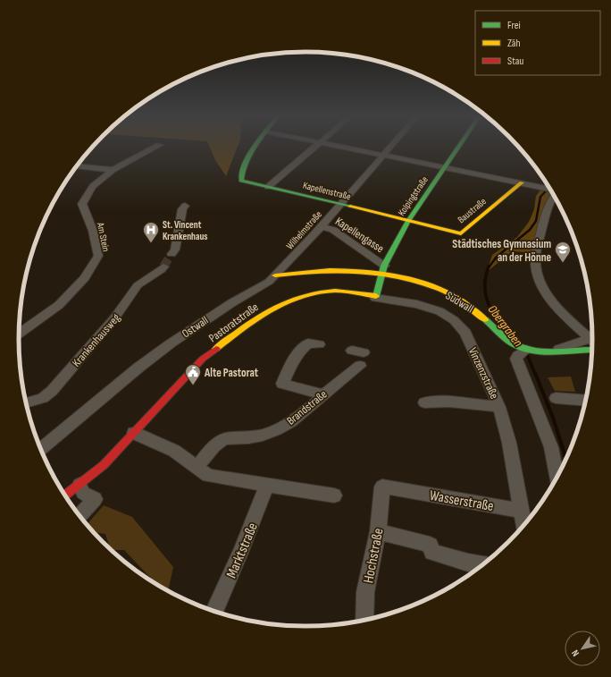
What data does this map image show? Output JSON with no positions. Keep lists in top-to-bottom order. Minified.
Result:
{"streets":{"street":["Kapellenstraße","Kolpingstraße","Baustraße","Wilhelmstraße","Kapellengasse","Am Stein","Südwall","Pastoratstraße","Ostwall","Krankenhausweg","Vinzenzstraße","Brandstraße","Wasserstraße","Marktstraße","Hochstraße"]},"crossings":[["Kapellenstraße","Kolpingstraße"],["Kapellenstraße","Baustraße"],["Kapellenstraße","Wilhelmstraße"],["Kolpingstraße","Baustraße"],["Kolpingstraße","Kapellengasse"],["Kolpingstraße","Südwall"],["Kolpingstraße","Pastoratstraße"],["Kolpingstraße","Vinzenzstraße"],["Wilhelmstraße","Kapellengasse"],["Wilhelmstraße","Ostwall"],["Kapellengasse","Südwall"],["Pastoratstraße","Vinzenzstraße"],["Vinzenzstraße","Wasserstraße"],["Wasserstraße","Hochstraße"]],"water":["Obergraben"],"places":{"hospital":["St. Vincent Krankenhaus"],"school or university":["Städtisches Gymnasium an der Hönne"],"public building":["Alte Pastorat"]},"legend":["Frei","Zäh","Stau"],"north":"bottom left"}
